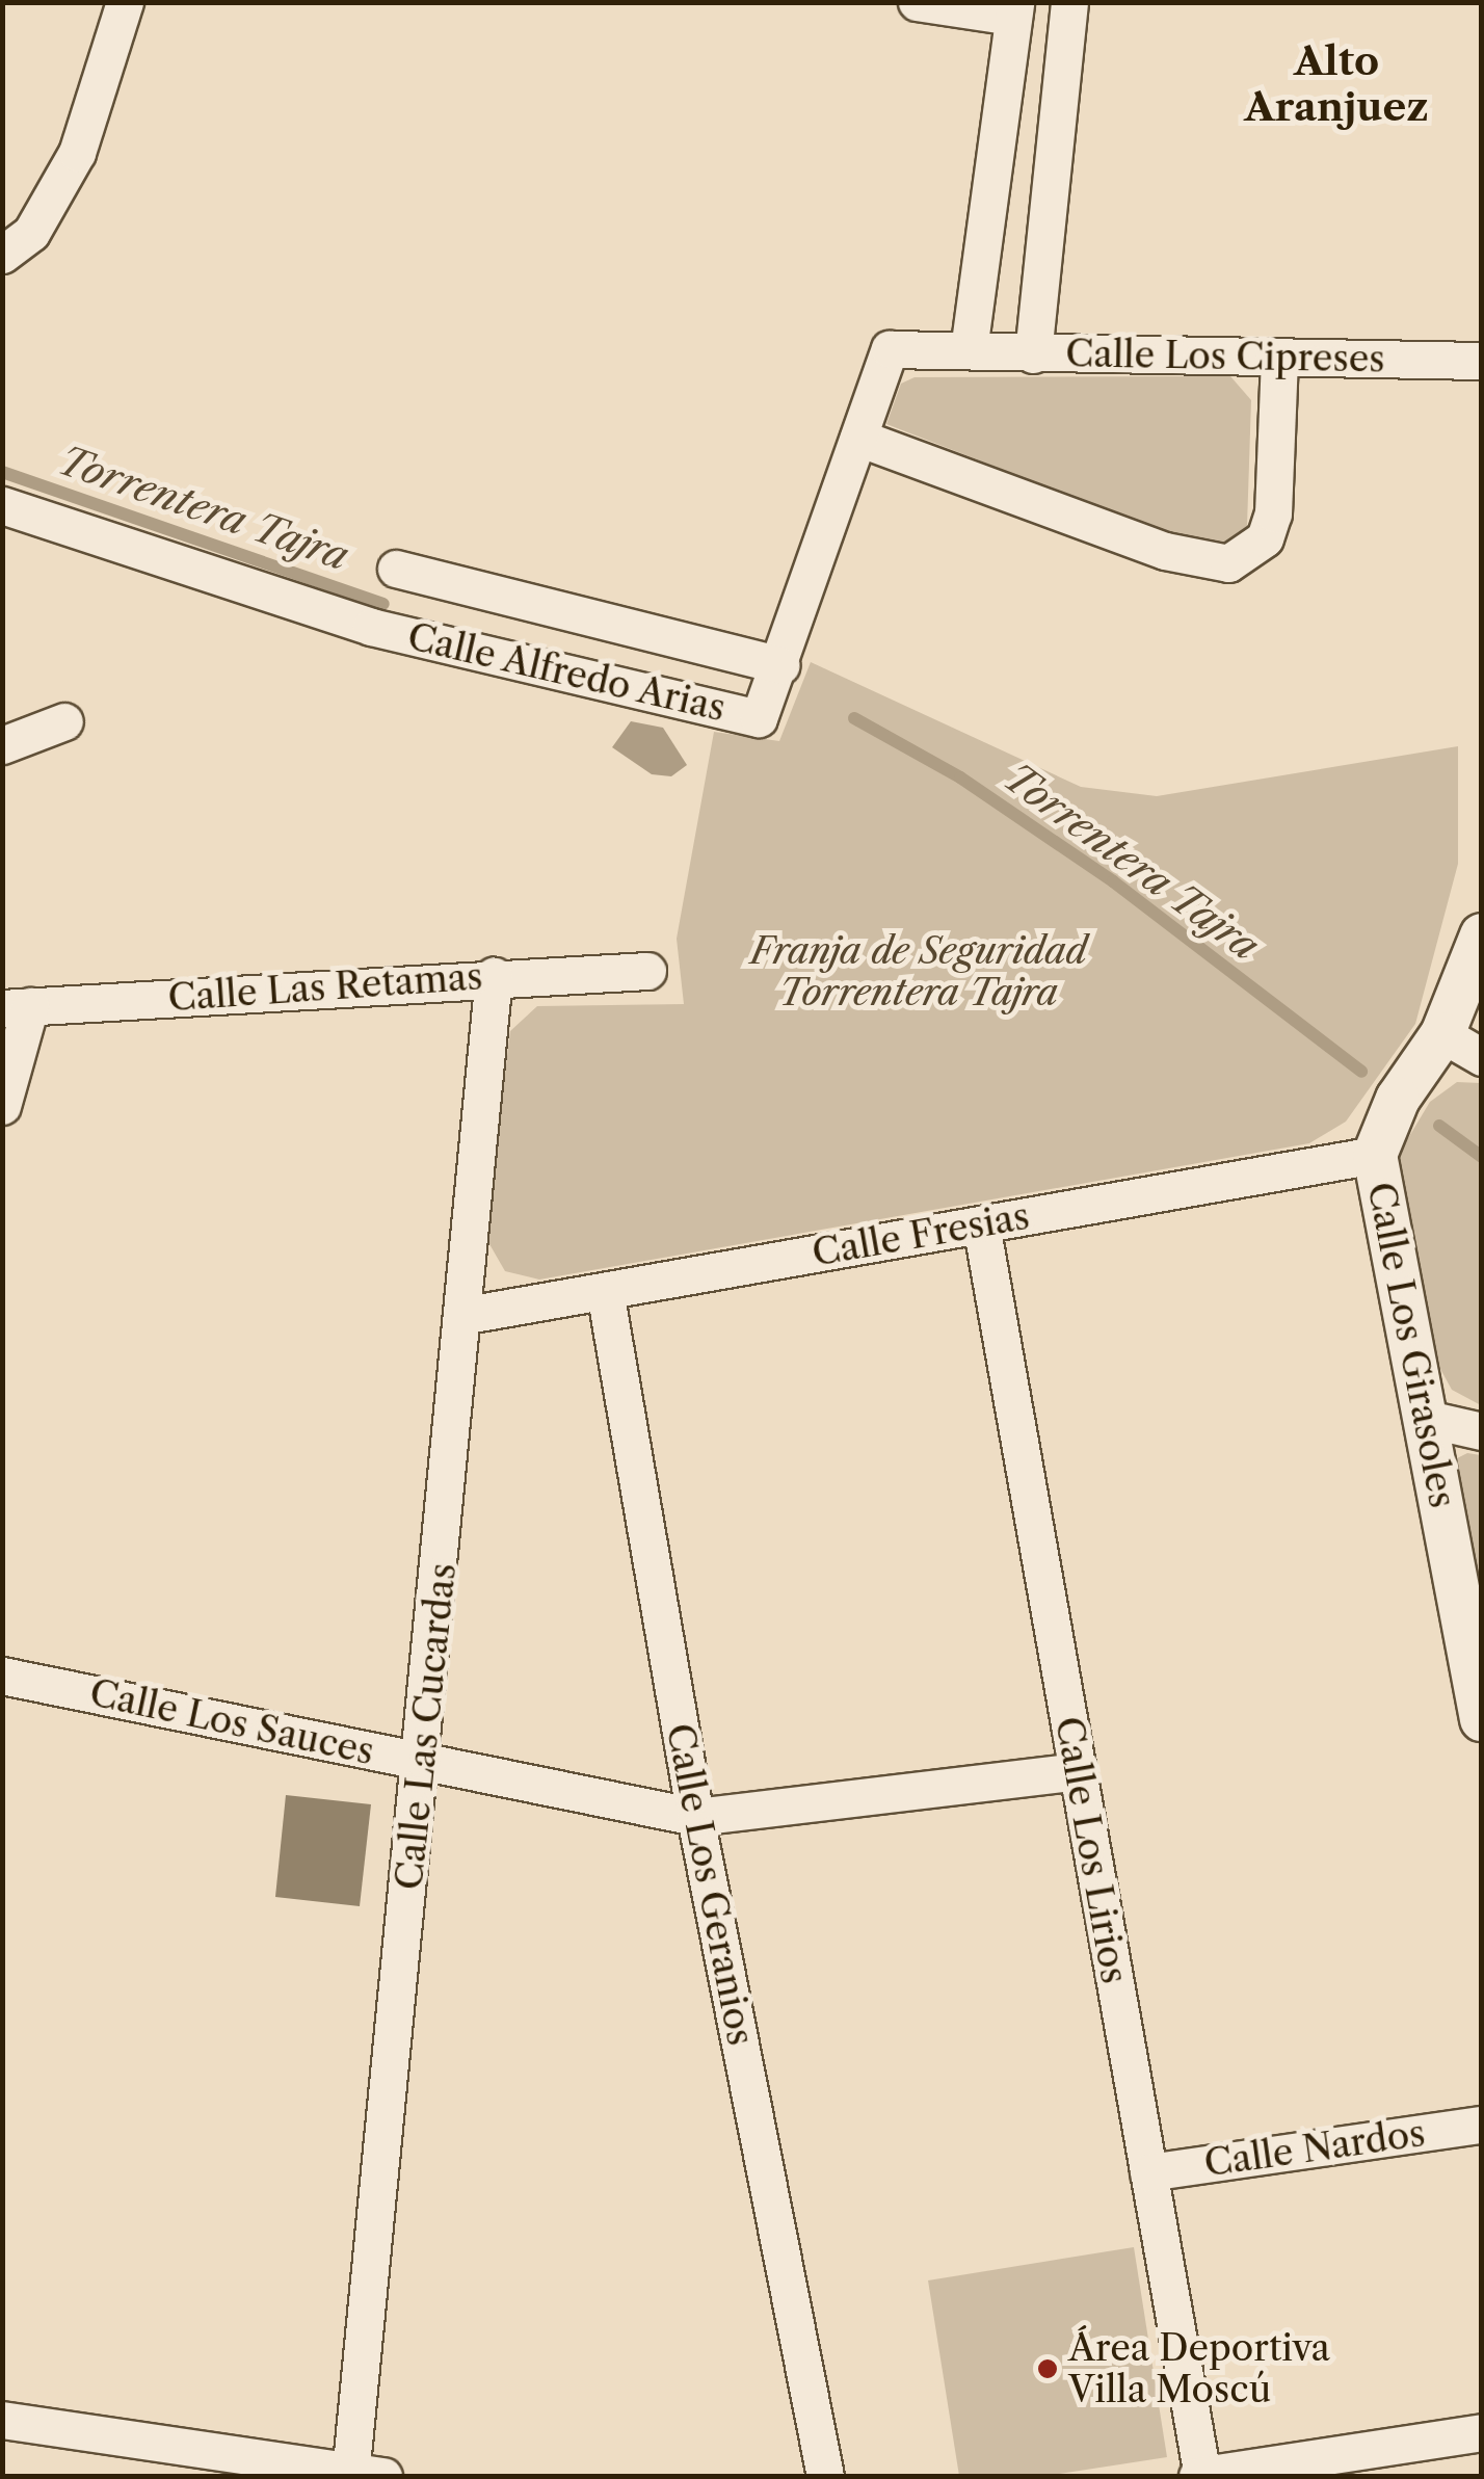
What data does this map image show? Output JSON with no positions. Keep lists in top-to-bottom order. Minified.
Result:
{"streets":{"street":["Calle Los Cipreses","Calle Alfredo Arias","Calle Las Retamas","Calle Fresias","Calle Los Girasoles","Calle Los Sauces","Calle Las Cucardas","Calle Los Lirios","Calle Los Geranios","Calle Nardos"]},"crossings":[["Calle Los Cipreses","Calle Alfredo Arias"],["Calle Las Retamas","Calle Las Cucardas"],["Calle Fresias","Calle Los Girasoles"],["Calle Fresias","Calle Las Cucardas"],["Calle Fresias","Calle Los Lirios"],["Calle Fresias","Calle Los Geranios"],["Calle Los Sauces","Calle Las Cucardas"],["Calle Los Sauces","Calle Los Lirios"],["Calle Los Sauces","Calle Los Geranios"],["Calle Los Lirios","Calle Nardos"]],"districts":["Alto Aranjuez"],"water":["Torrentera Tajra"],"parks":["Franja de Seguridad Torrentera Tajra"],"places":["Área Deportiva Villa Moscú"]}
